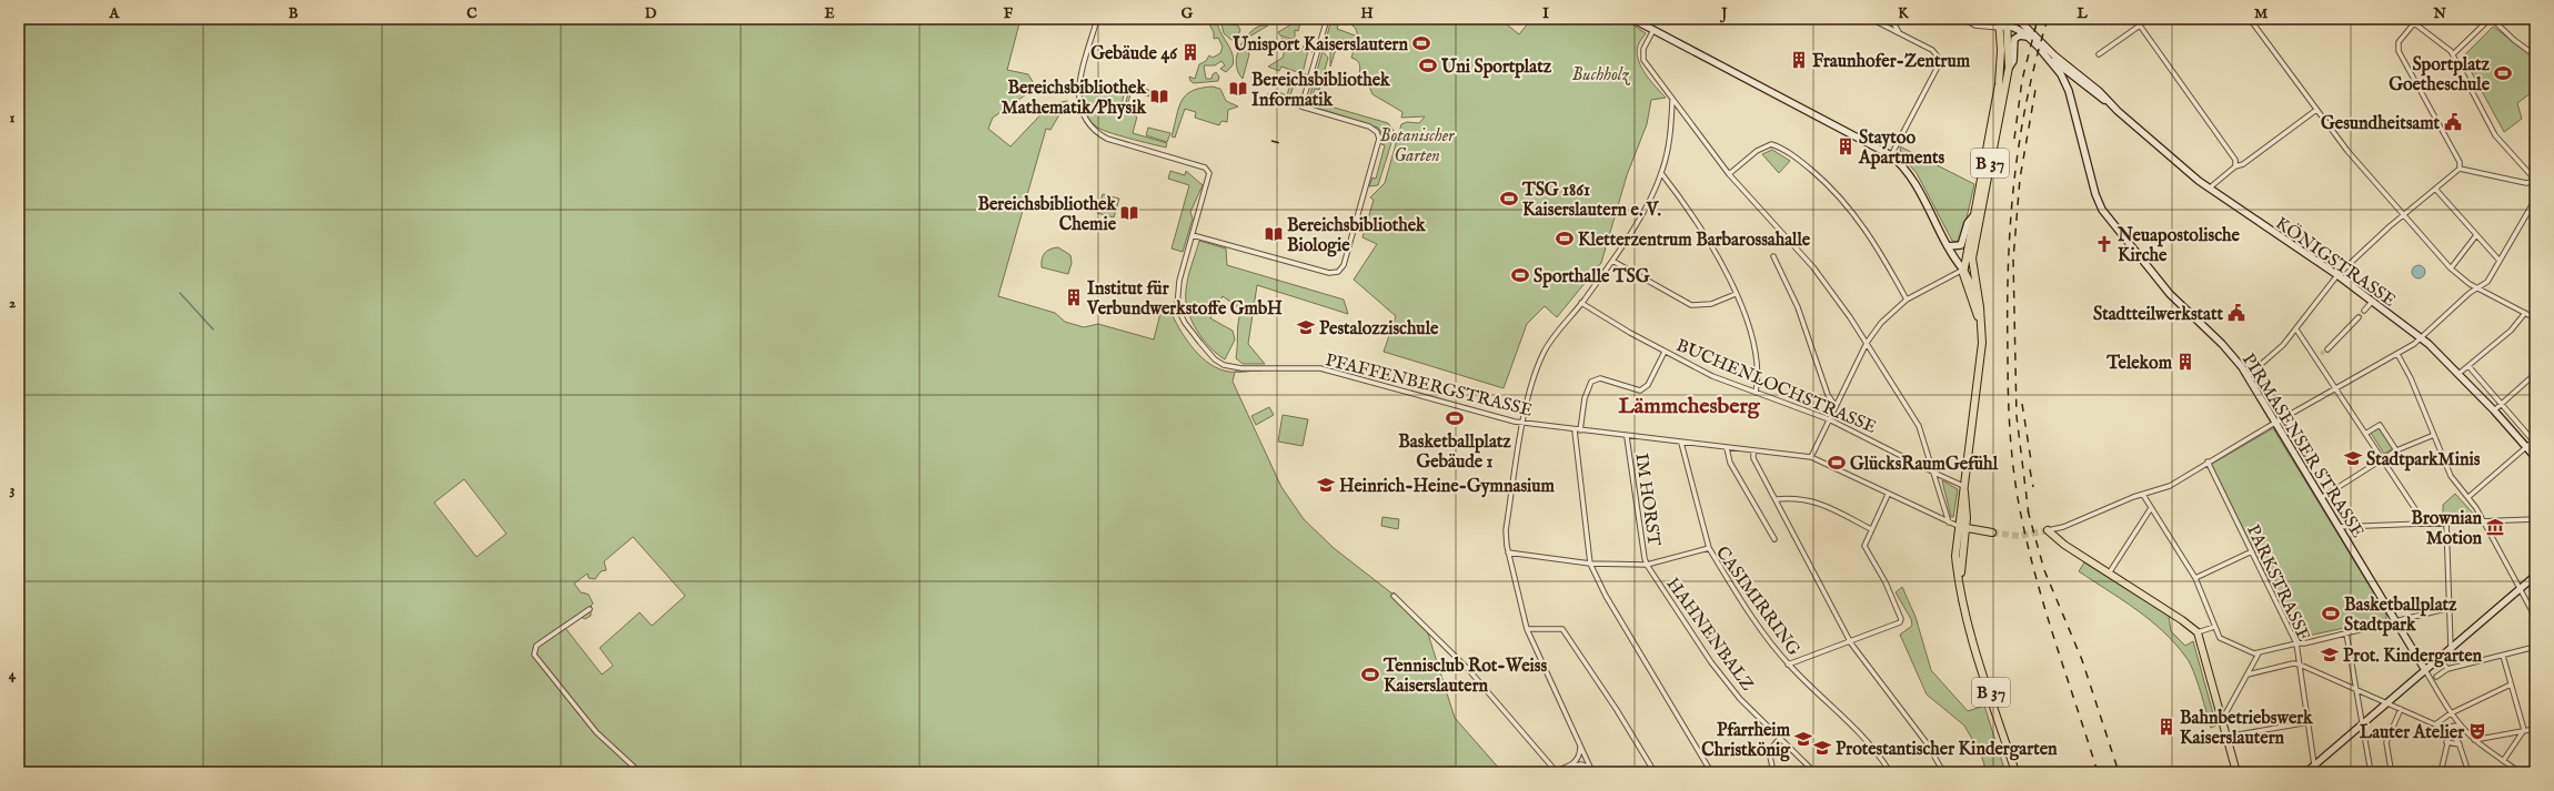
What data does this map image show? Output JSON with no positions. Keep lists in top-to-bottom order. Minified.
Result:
{"streets":{"main road":["B 37","KÖNIGSTRASSE","PIRMASENSER STRASSE"],"street":["PFAFFENBERGSTRASSE","BUCHENLOCHSTRASSE","IM HORST","PARKSTRASSE","CASIMIRRING","HAHNENBALZ"]},"crossings":[["B 37","KÖNIGSTRASSE"],["B 37","PFAFFENBERGSTRASSE"],["B 37","BUCHENLOCHSTRASSE"],["KÖNIGSTRASSE","PIRMASENSER STRASSE"],["PFAFFENBERGSTRASSE","IM HORST"],["IM HORST","CASIMIRRING"],["IM HORST","HAHNENBALZ"],["CASIMIRRING","HAHNENBALZ"]],"districts":["Lämmchesberg"],"parks":["Buchholz","Botanischer Garten"],"places":{"sports":["Unisport Kaiserslautern","Uni Sportplatz","Sportplatz Goetheschule","TSG 1861 Kaiserslautern e. V.","Kletterzentrum Barbarossahalle","Sporthalle TSG","Basketballplatz Gebäude 1","GlücksRaumGefühl","Basketballplatz Stadtpark","Tennisclub Rot-Weiss Kaiserslautern"],"building":["Gebäude 46","Fraunhofer-Zentrum","Staytoo Apartments","Institut für Verbundwerkstoffe GmbH","Telekom","Bahnbetriebswerk Kaiserslautern"],"library":["Bereichsbibliothek Informatik","Bereichsbibliothek Mathematik/Physik","Bereichsbibliothek Chemie","Bereichsbibliothek Biologie"],"public building":["Gesundheitsamt","Stadtteilwerkstatt"],"church":["Neuapostolische Kirche"],"school or university":["Pestalozzischule","StadtparkMinis","Heinrich-Heine-Gymnasium","Prot. Kindergarten","Pfarrheim Christkönig","Protestantischer Kindergarten"],"museum":["Brownian Motion"],"theatre":["Lauter Atelier"]},"grid":{"columns":["A","B","C","D","E","F","G","H","I","J","K","L","M","N"],"rows":["1","2","3","4"]}}
